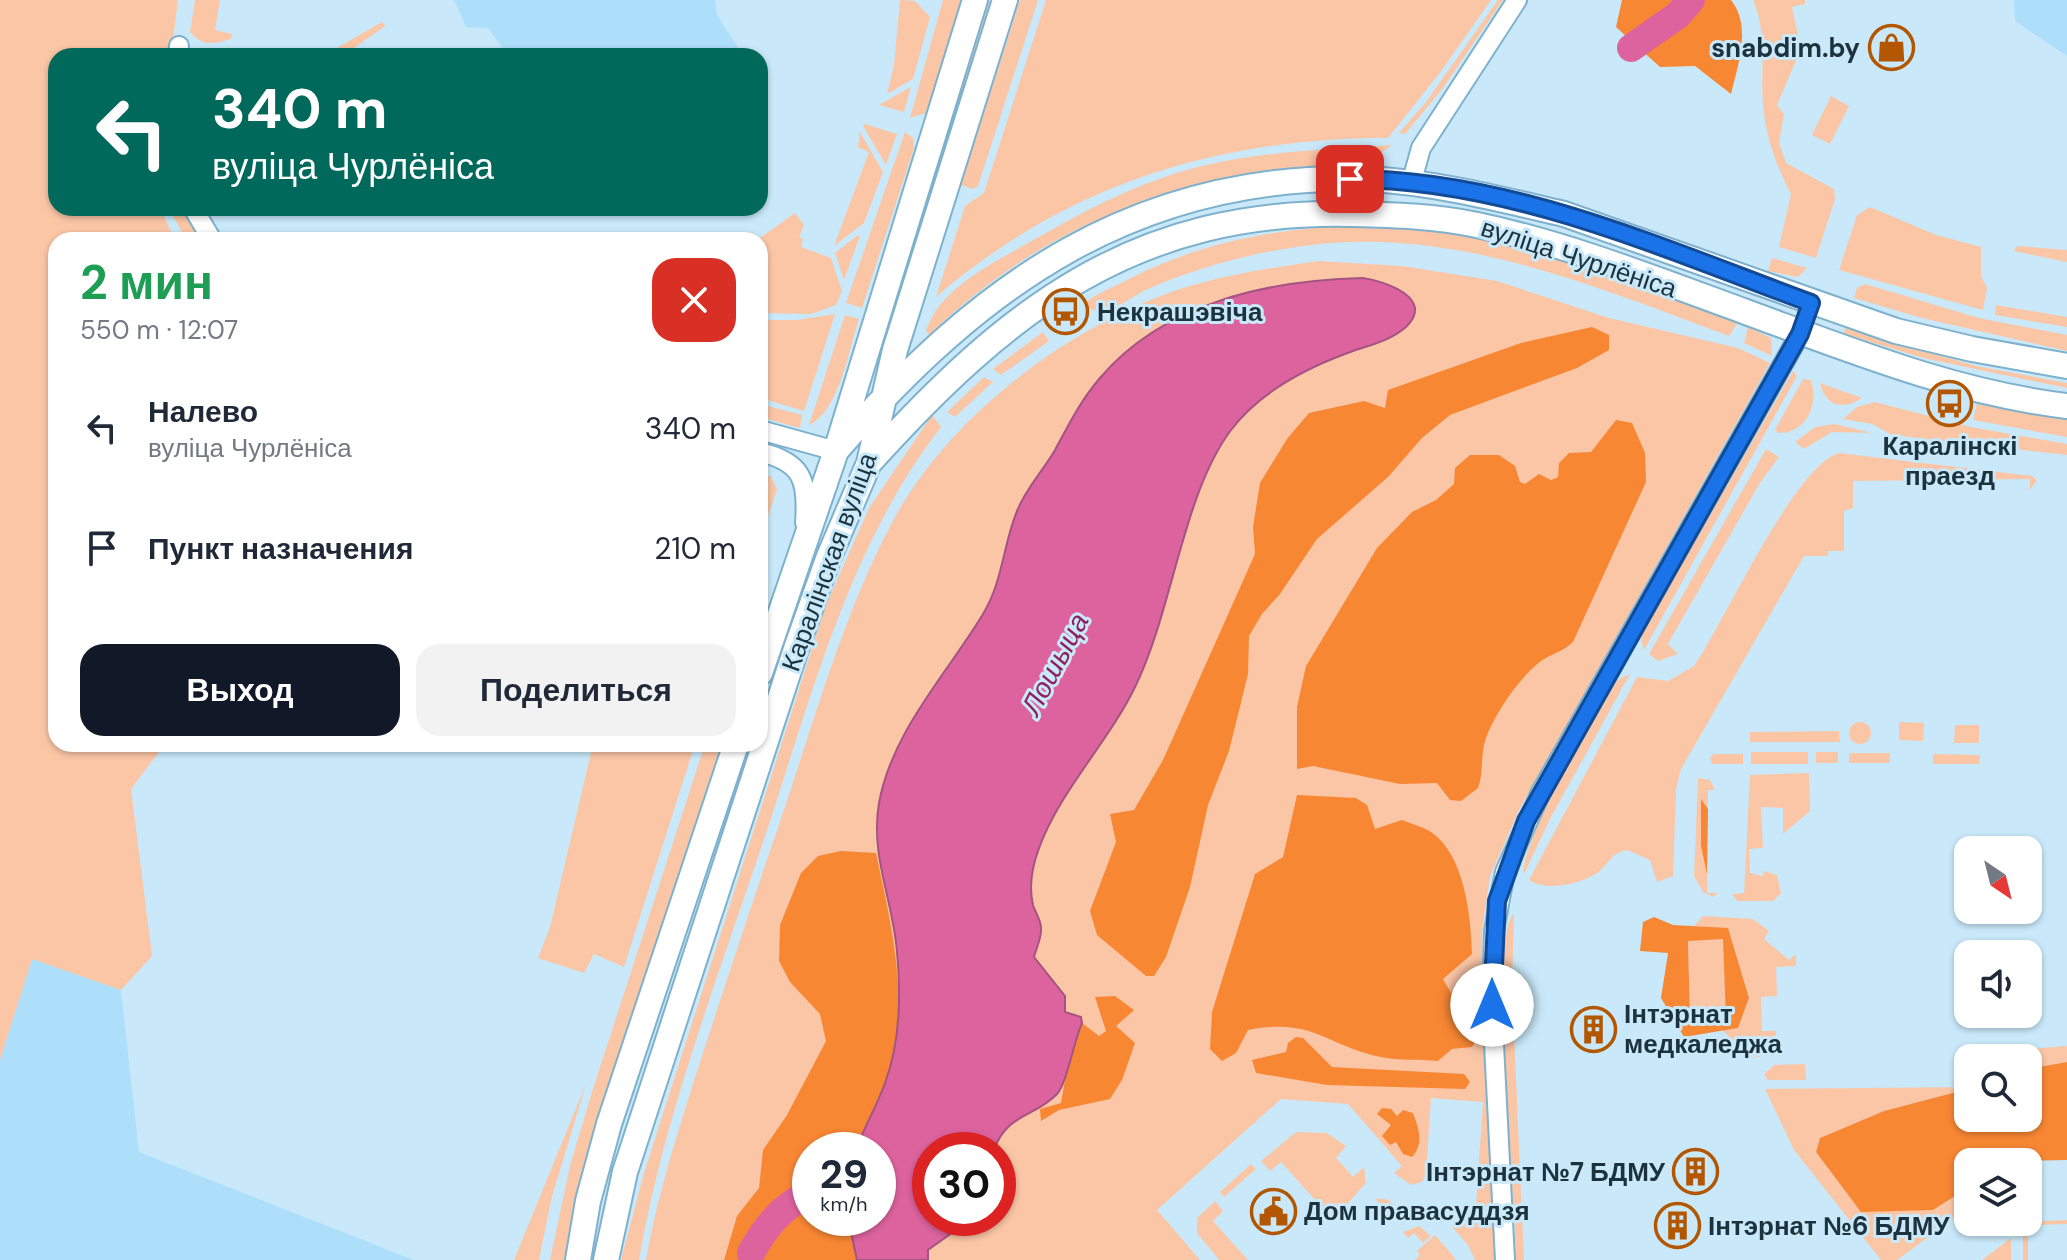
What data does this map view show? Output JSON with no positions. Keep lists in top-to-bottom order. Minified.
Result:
{"streets":{"main road":["вуліца Чурлёніса","Каралінская вуліца"]},"crossings":[["вуліца Чурлёніса","Каралінская вуліца"]],"water":["Лошыца"],"places":{"shop":["snabdim.by"],"bus stop":["Некрашэвіча","Каралінскі праезд"],"building":["Інтэрнат медкаледжа","Інтэрнат №7 БДМУ","Інтэрнат №6 БДМУ"],"public building":["Дом правасуддзя"]},"north":"bottom right","page":{"turn":["340 m","вуліца Чурлёніса"],"heading":["2 мин","550 m · 12:07"],"list":[{"name":"Налево","note":"вуліца Чурлёніса","value":"340 m"},{"name":"Пункт назначения","value":"210 m"}],"buttons":["Выход","Поделиться"],"speed":"29 km/h","limit":"30"}}
